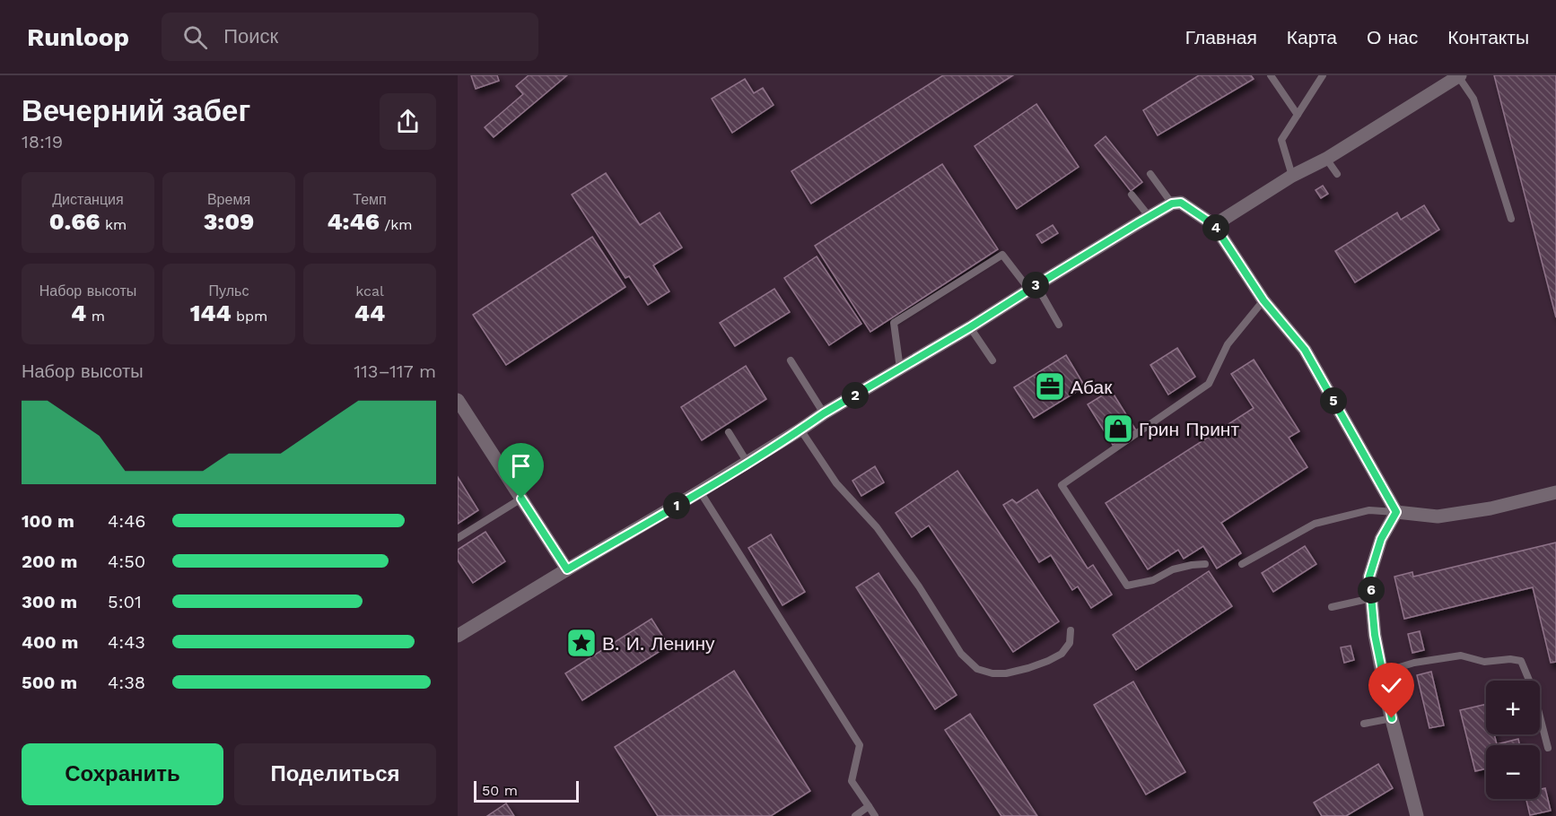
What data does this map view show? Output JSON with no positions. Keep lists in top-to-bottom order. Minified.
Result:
{"places":{"office":["Абак"],"shop":["Грин Принт"],"place":["В. И. Ленину"]},"scale_bar":"50 m","page":{"header":"Runloop","search":"Поиск","nav":["Главная","Карта","О нас","Контакты"],"heading":["Вечерний забег","18:19"],"stats":[["Дистанция","0.66 km"],["Время","3:09"],["Темп","4:46 /km"],["Набор высоты","4 m"],["Пульс","144 bpm"],["kcal","44"]],"pins":["4","3","2","5","1","6"],"chart":["Набор высоты","113–117 m"],"list":[{"name":"100 m","note":"4:46"},{"name":"200 m","note":"4:50"},{"name":"300 m","note":"5:01"},{"name":"400 m","note":"4:43"},{"name":"500 m","note":"4:38"}],"map_buttons":["+","−"],"buttons":["Сохранить","Поделиться"],"scale":"50 m"}}
